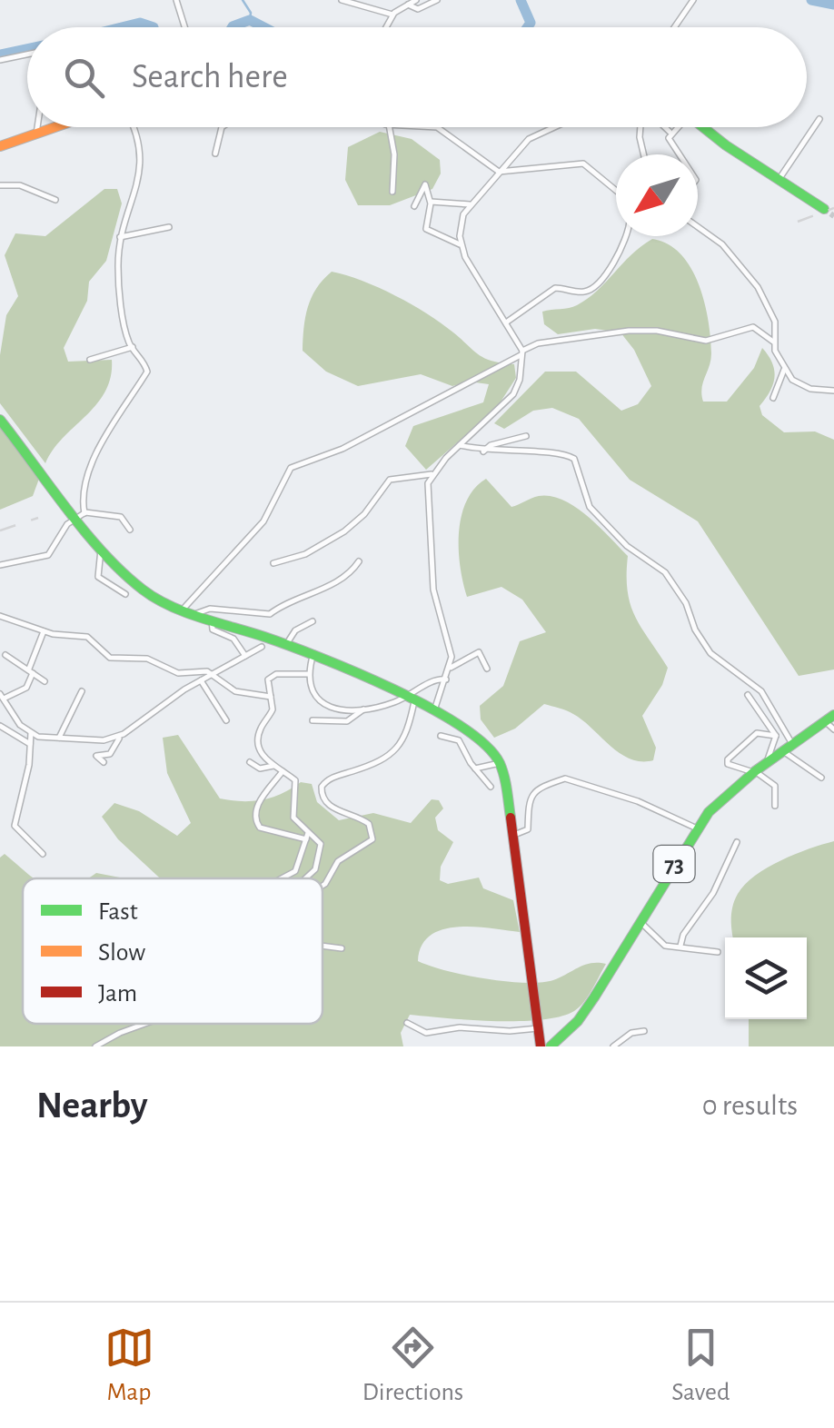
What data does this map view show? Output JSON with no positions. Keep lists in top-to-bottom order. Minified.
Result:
{"streets":{"street":["73"]},"legend":["Fast","Slow","Jam"],"north":"bottom left","page":{"search":"Search here","heading":["Nearby","0 results"],"nav":["Map","Directions","Saved"]}}
